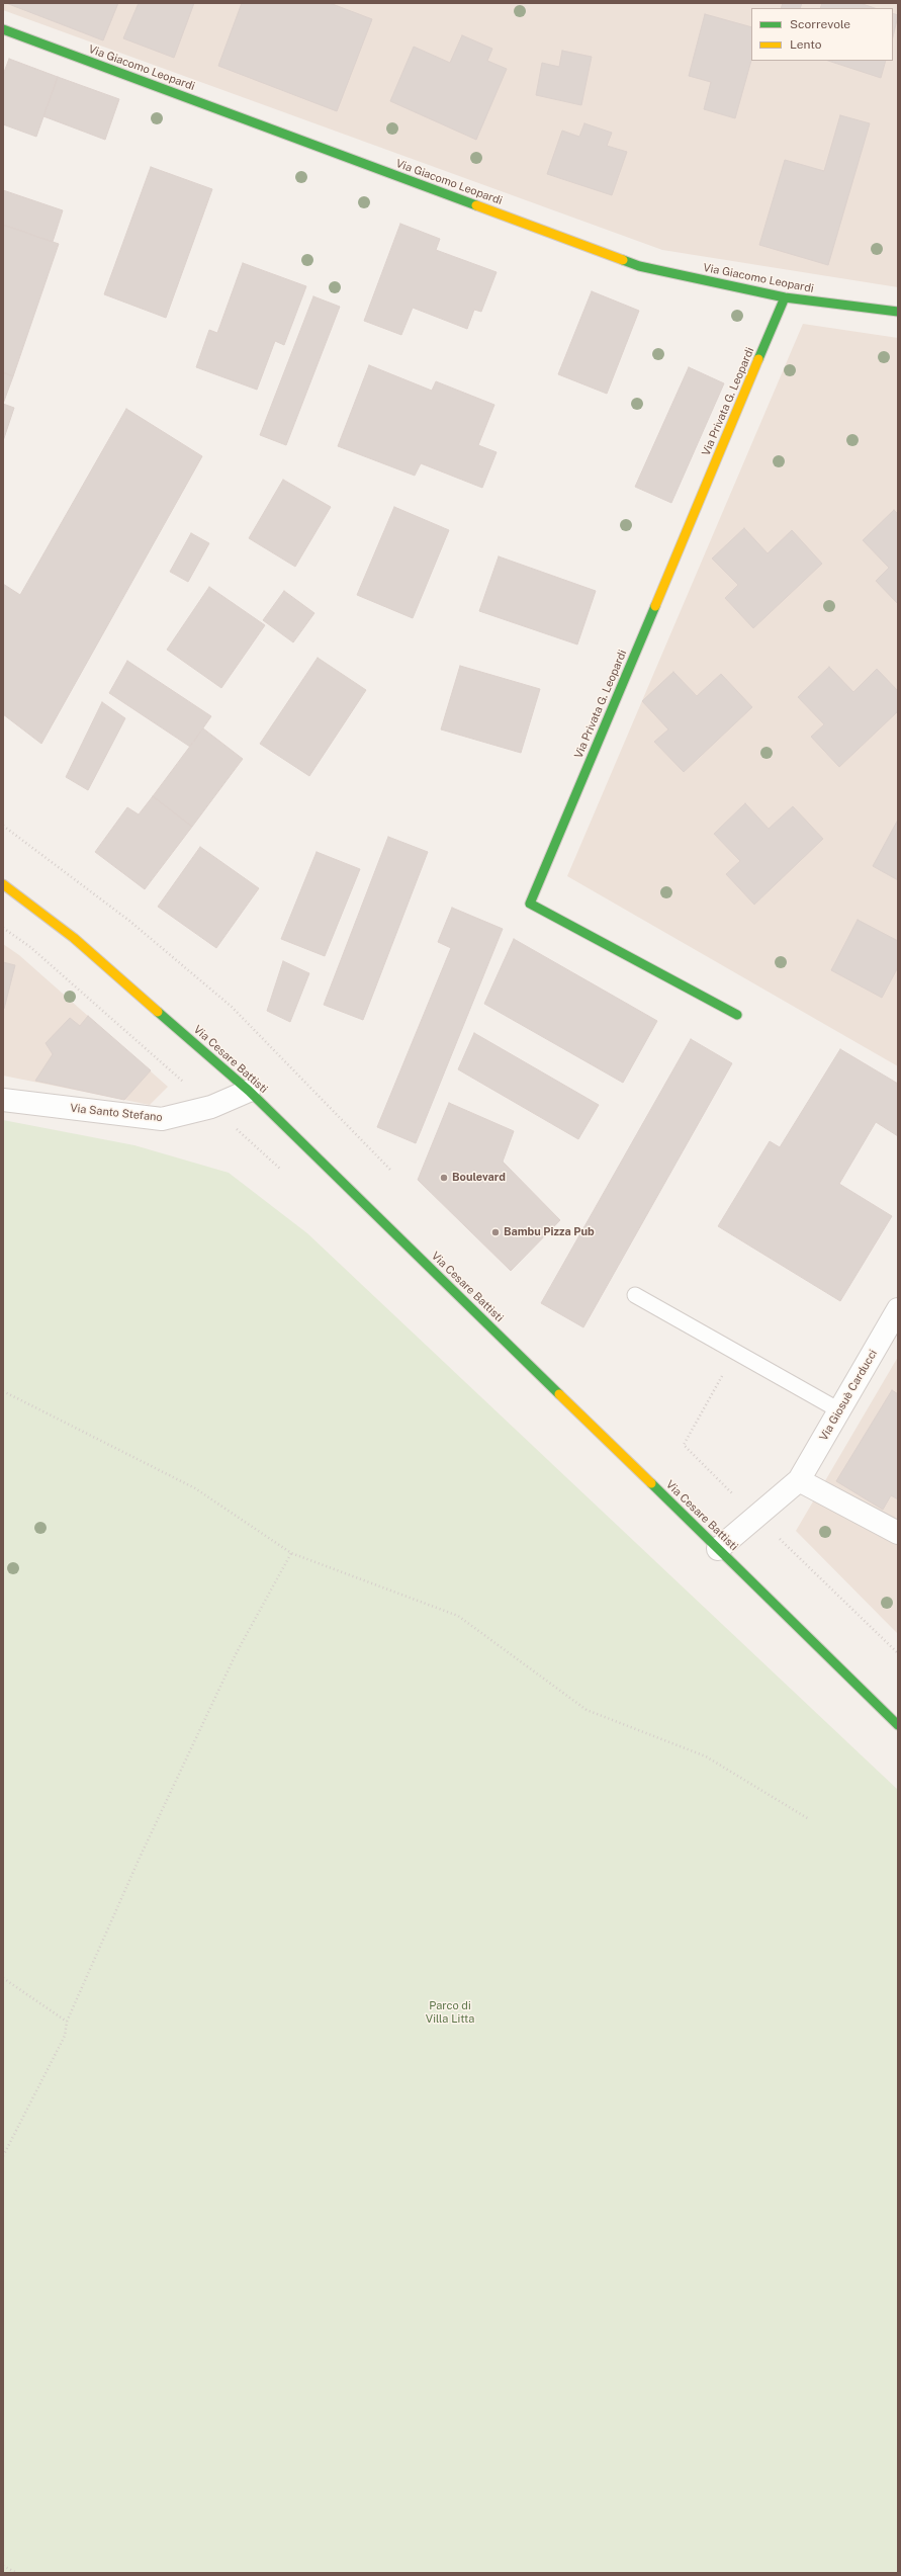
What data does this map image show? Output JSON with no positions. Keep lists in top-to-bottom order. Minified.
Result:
{"streets":{"street":["Via Giacomo Leopardi","Via Privata G. Leopardi","Via Cesare Battisti","Via Santo Stefano","Via Giosuè Carducci"]},"crossings":[["Via Giacomo Leopardi","Via Privata G. Leopardi"],["Via Cesare Battisti","Via Santo Stefano"],["Via Cesare Battisti","Via Giosuè Carducci"]],"parks":["Parco di Villa Litta"],"places":["Boulevard","Bambu Pizza Pub"],"legend":["Scorrevole","Lento"]}
